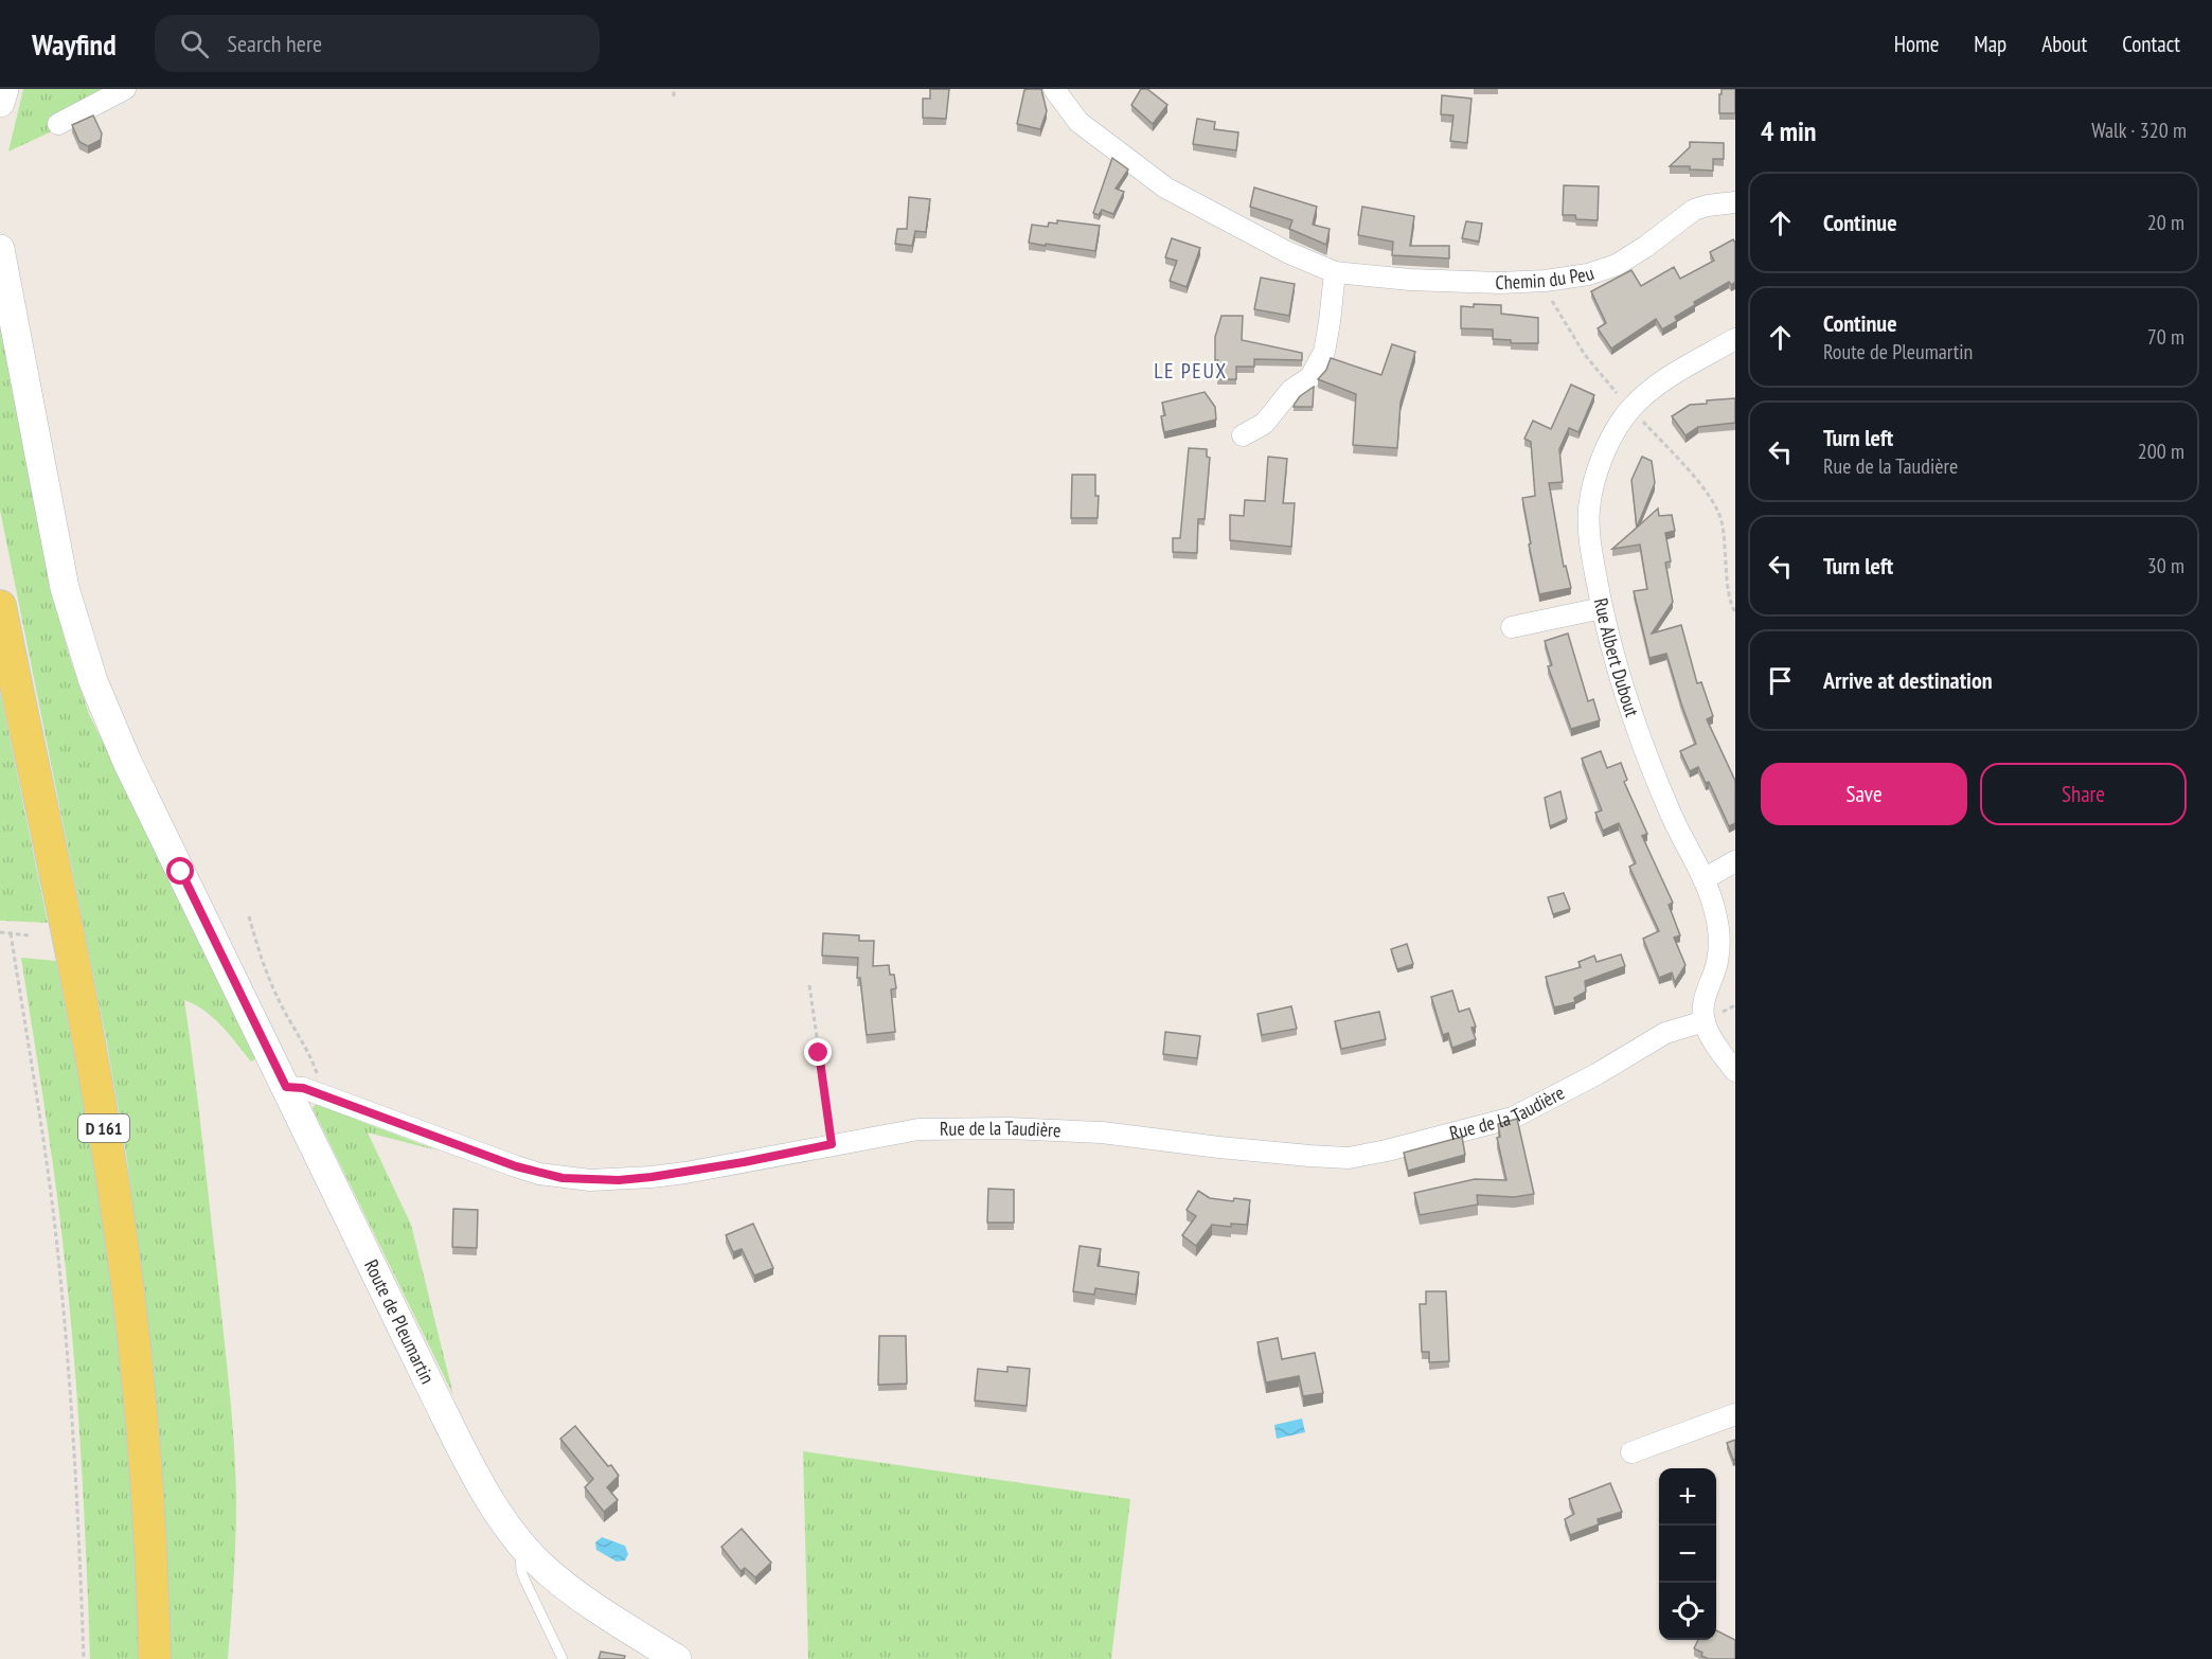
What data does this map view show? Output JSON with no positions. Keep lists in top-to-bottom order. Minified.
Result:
{"streets":{"main road":["D 161","Route de Pleumartin"],"street":["Chemin du Peu","Rue Albert Dubout","Rue de la Taudière"]},"crossings":[["Rue Albert Dubout","Rue de la Taudière"],["Rue de la Taudière","Route de Pleumartin"]],"districts":["LE PEUX"],"page":{"header":"Wayfind","search":"Search here","nav":["Home","Map","About","Contact"],"heading":["4 min","Walk · 320 m"],"list":[["Continue","20 m"],["Continue","Route de Pleumartin","70 m"],["Turn left","Rue de la Taudière","200 m"],["Turn left","30 m"],"Arrive at destination"],"buttons":["Save","Share"],"map_buttons":["+","−"]}}
